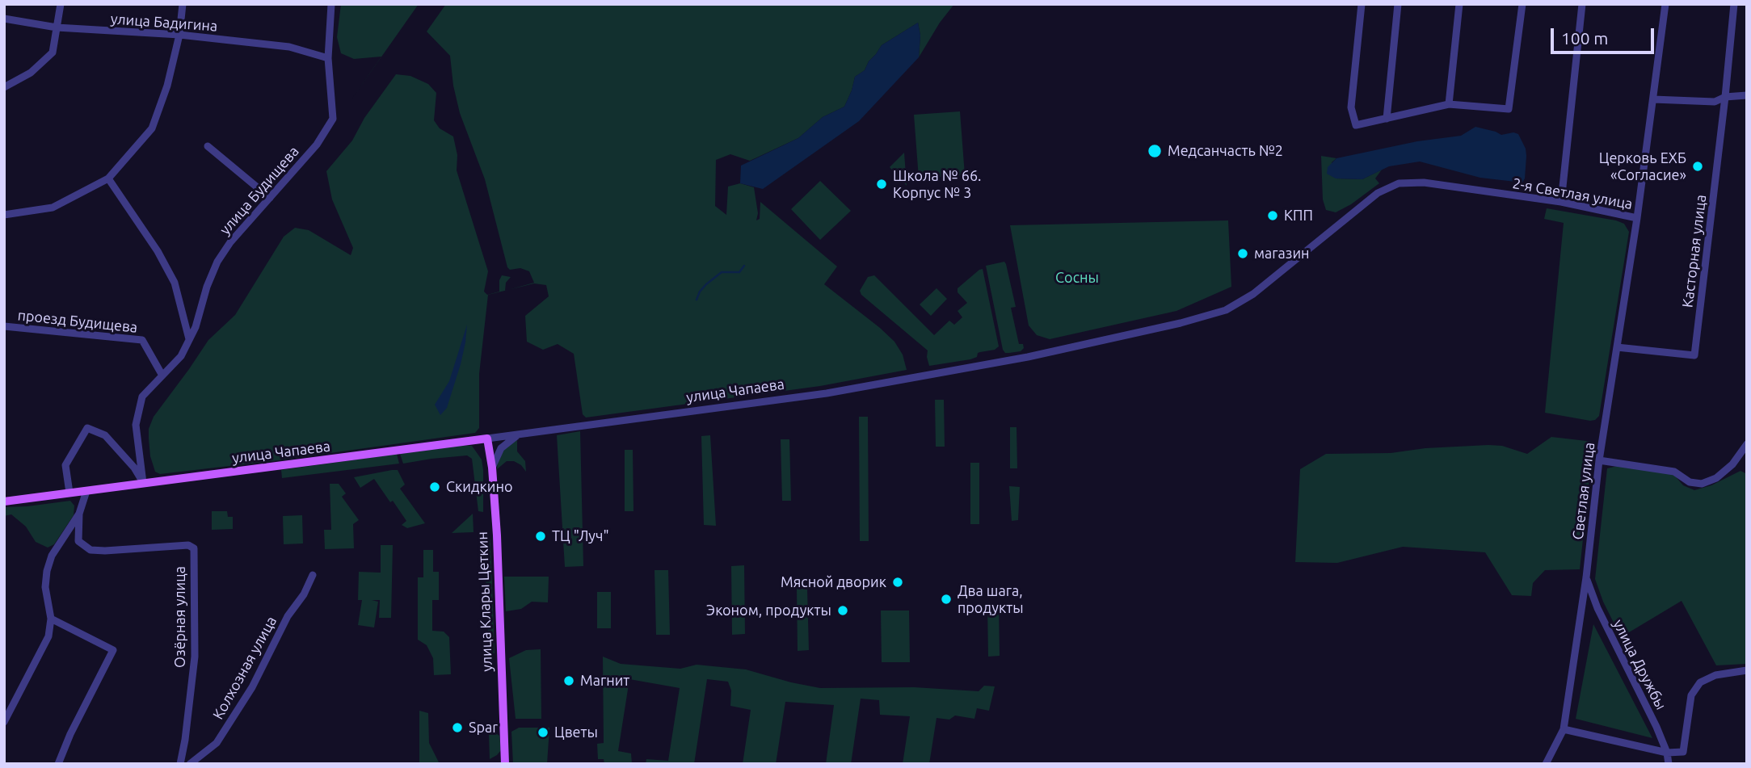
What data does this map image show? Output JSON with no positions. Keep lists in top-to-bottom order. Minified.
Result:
{"streets":{"main road":["улица Чапаева","улица Клары Цеткин"],"street":["улица Бадигина","улица Будищева","2-я Светлая улица","Касторная улица","проезд Будищева","Светлая улица","Озёрная улица","улица Дружбы","Колхозная улица"]},"crossings":[["улица Бадигина","улица Будищева"],["улица Будищева","проезд Будищева"],["улица Будищева","улица Чапаева"],["2-я Светлая улица","улица Чапаева"],["2-я Светлая улица","Светлая улица"],["Касторная улица","Светлая улица"],["улица Чапаева","улица Клары Цеткин"],["Светлая улица","улица Дружбы"]],"parks":["Сосны"],"places":["Медсанчасть №2","Церковь ЕХБ «Согласие»","Школа № 66. Корпус № 3","КПП","магазин","Скидкино","ТЦ \"Луч\"","Мясной дворик","Два шага, продукты","Эконом, продукты","Магнит","Spar","Цветы"],"scale_bar":"100 m"}
